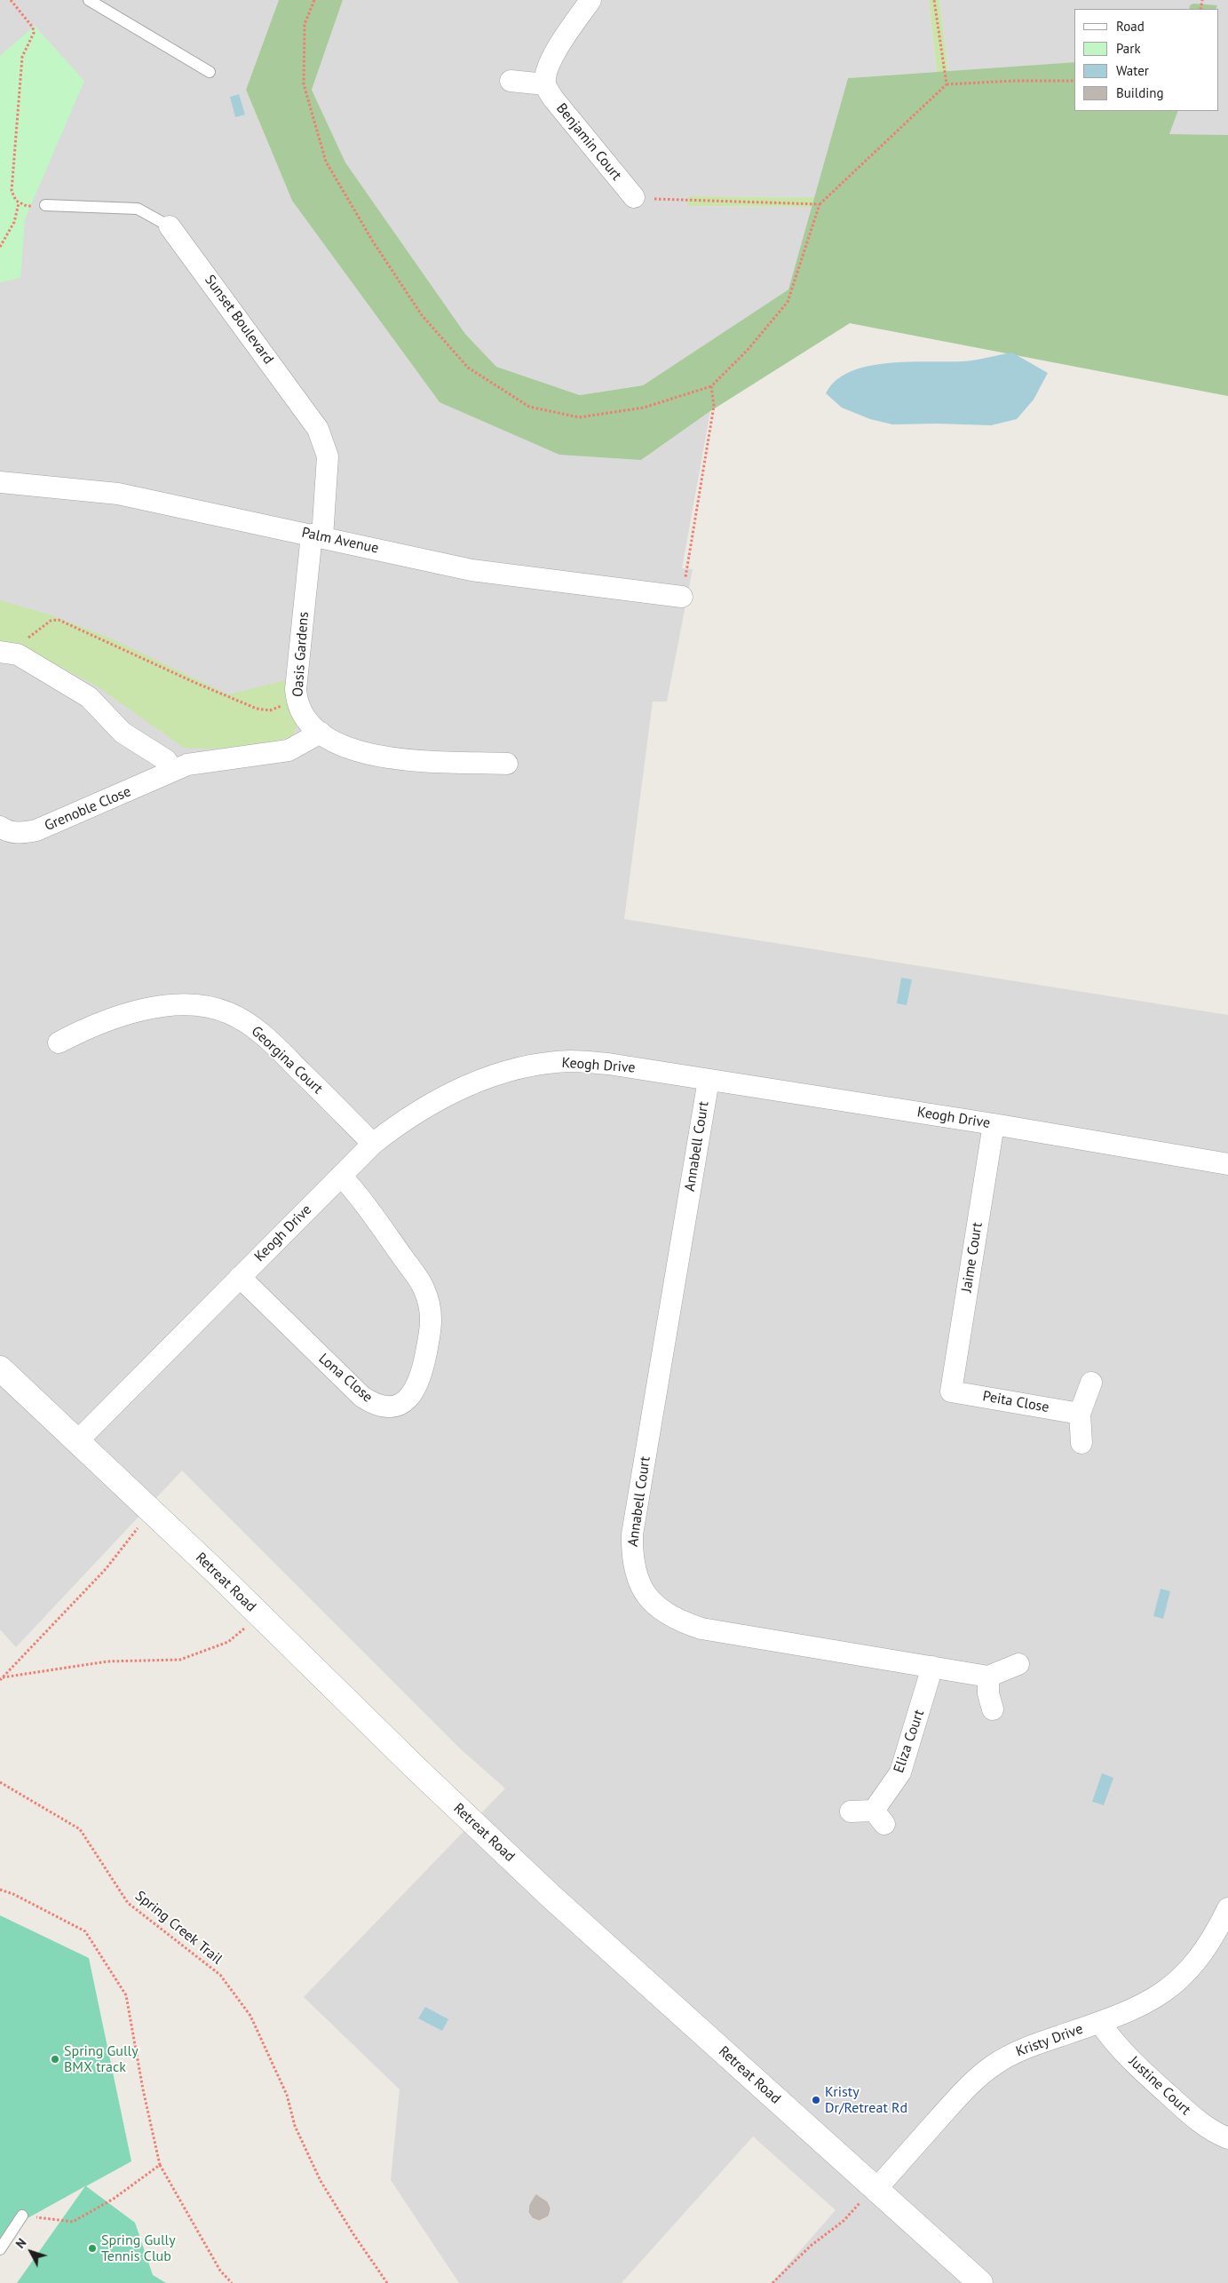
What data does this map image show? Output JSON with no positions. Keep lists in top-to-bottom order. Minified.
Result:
{"streets":{"street":["Benjamin Court","Sunset Boulevard","Palm Avenue","Oasis Gardens","Grenoble Close","Georgina Court","Keogh Drive","Annabell Court","Jaime Court","Lona Close","Peita Close","Retreat Road","Eliza Court","Kristy Drive","Justine Court"],"path":["Spring Creek Trail"]},"crossings":[["Sunset Boulevard","Palm Avenue"],["Sunset Boulevard","Oasis Gardens"],["Palm Avenue","Oasis Gardens"],["Oasis Gardens","Grenoble Close"],["Georgina Court","Keogh Drive"],["Keogh Drive","Annabell Court"],["Keogh Drive","Jaime Court"],["Keogh Drive","Lona Close"],["Keogh Drive","Retreat Road"],["Annabell Court","Eliza Court"],["Jaime Court","Peita Close"],["Retreat Road","Kristy Drive"],["Kristy Drive","Justine Court"]],"places":["Spring Gully BMX track","Kristy Dr/Retreat Rd","Spring Gully Tennis Club"],"legend":["Road","Park","Water","Building"],"north":"top left"}
